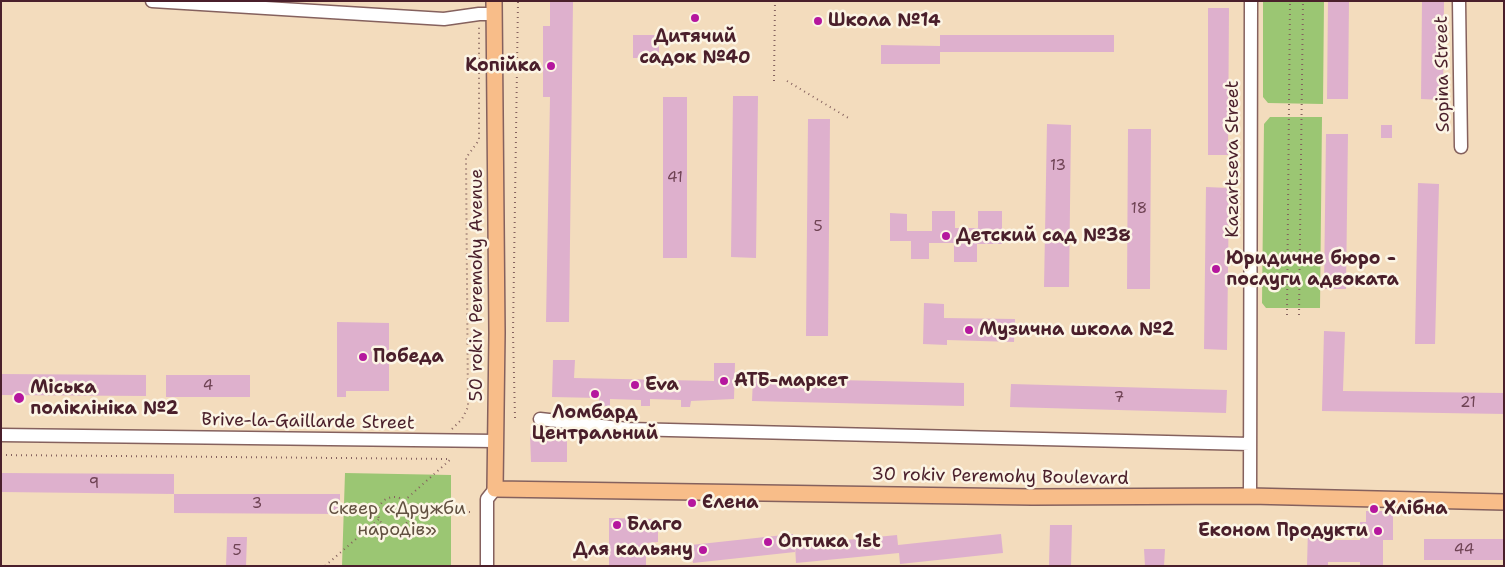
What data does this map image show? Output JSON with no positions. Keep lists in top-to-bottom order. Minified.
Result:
{"streets":{"main road":["50 rokiv Peremohy Avenue","30 rokiv Peremohy Boulevard"],"street":["Sopina Street","Kazartseva Street","Brive-la-Gaillarde Street"]},"crossings":[["Kazartseva Street","30 rokiv Peremohy Boulevard"],["50 rokiv Peremohy Avenue","Brive-la-Gaillarde Street"],["50 rokiv Peremohy Avenue","30 rokiv Peremohy Boulevard"]],"parks":["Сквер «Дружби народів»"],"places":["Дитячий садок №40","Школа №14","Копійка","Детский сад №38","Юридичне бюро - послуги адвоката","Музична школа №2","Победа","АТБ-маркет","Eva","Ломбард Центральний","Міська поліклініка №2","Єлена","Хлібна","Благо","Економ Продукти","Оптика 1st","Для кальяну"],"house_numbers":["13","41","18","5","4","7","21","9","3","44","5"]}
